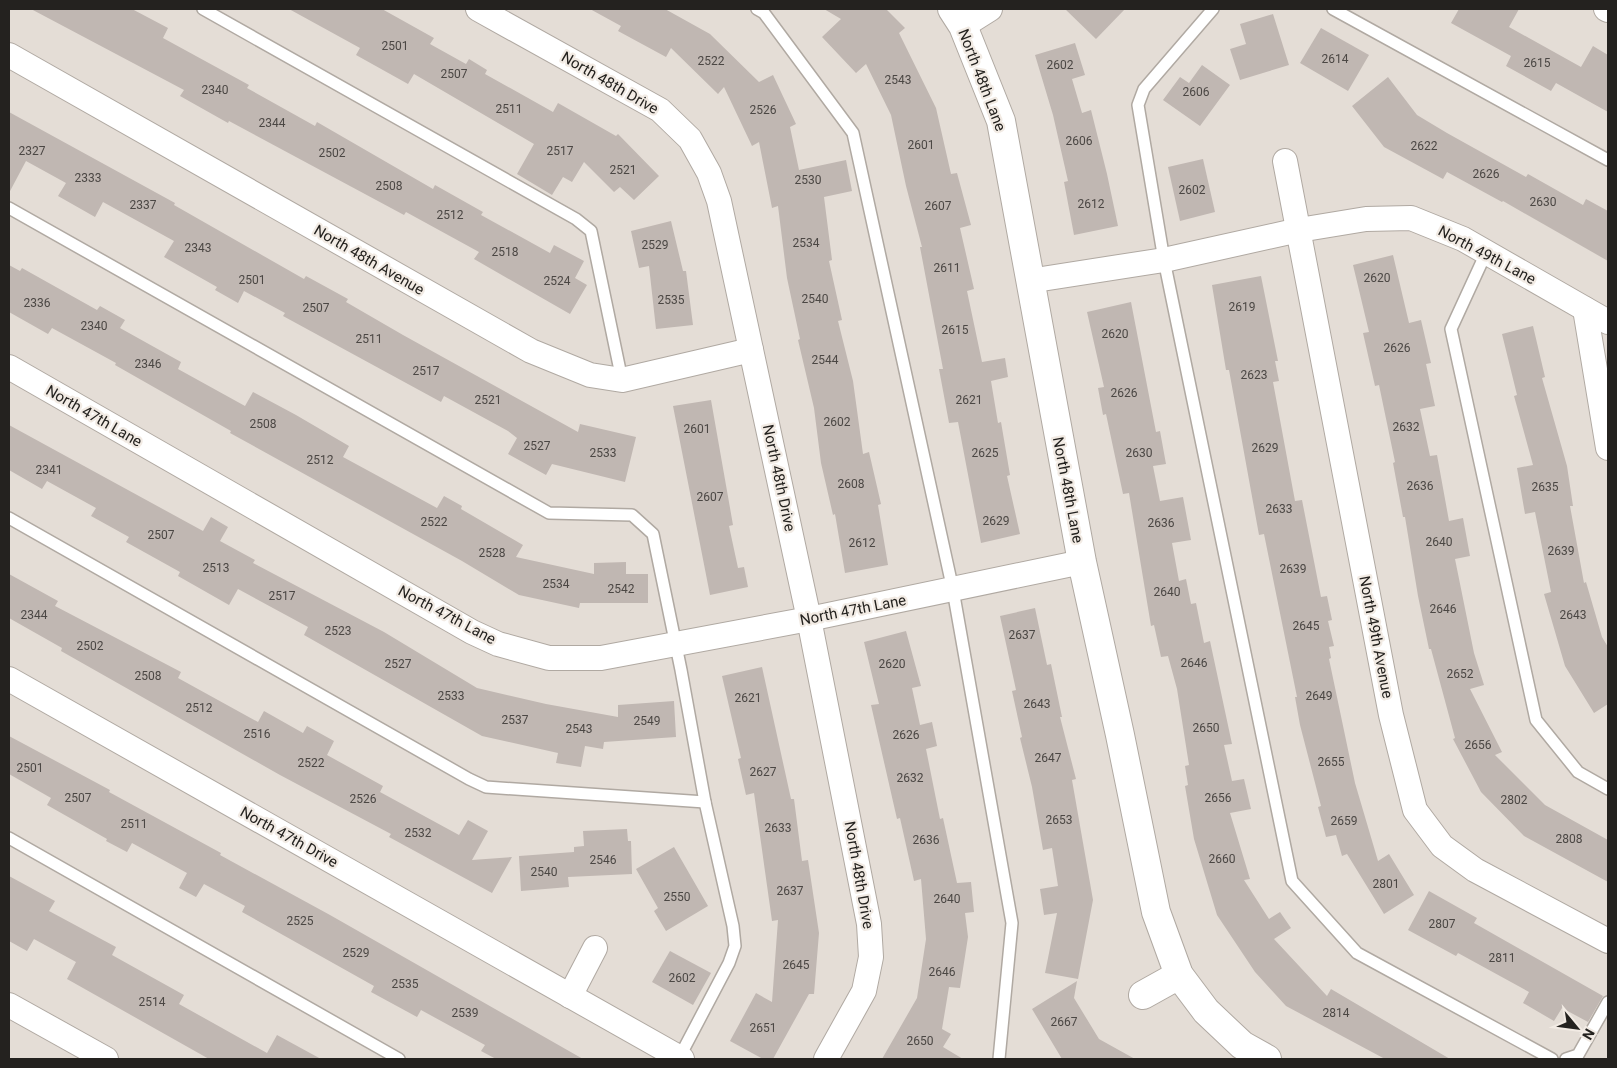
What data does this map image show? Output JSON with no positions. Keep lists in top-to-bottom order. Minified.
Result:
{"streets":{"street":["North 48th Lane","North 48th Drive","North 49th Lane","North 48th Avenue","North 47th Lane","North 49th Avenue","North 47th Drive"]},"crossings":[["North 48th Lane","North 49th Lane"],["North 48th Lane","North 47th Lane"],["North 48th Drive","North 48th Avenue"],["North 48th Drive","North 47th Lane"],["North 49th Lane","North 49th Avenue"]],"house_numbers":["2501","2614","2522","2615","2602","2507","2543","2340","2606","2511","2526","2344","2606","2601","2622","2327","2517","2502","2521","2626","2333","2530","2508","2602","2630","2612","2337","2607","2512","2534","2529","2343","2518","2611","2620","2501","2524","2540","2535","2336","2619","2507","2340","2615","2620","2511","2626","2544","2346","2517","2623","2626","2521","2621","2602","2508","2632","2601","2527","2629","2533","2625","2630","2512","2341","2608","2636","2635","2607","2633","2629","2522","2636","2507","2640","2612","2639","2528","2513","2639","2534","2542","2640","2517","2646","2344","2643","2645","2523","2637","2502","2646","2527","2620","2652","2508","2533","2649","2621","2643","2512","2537","2549","2650","2543","2516","2626","2656","2647","2655","2522","2501","2627","2632","2507","2656","2526","2802","2653","2659","2511","2633","2532","2808","2636","2660","2546","2540","2801","2637","2550","2640","2525","2807","2529","2811","2645","2646","2602","2535","2514","2539","2814","2667","2651","2650"],"north":"bottom right"}
